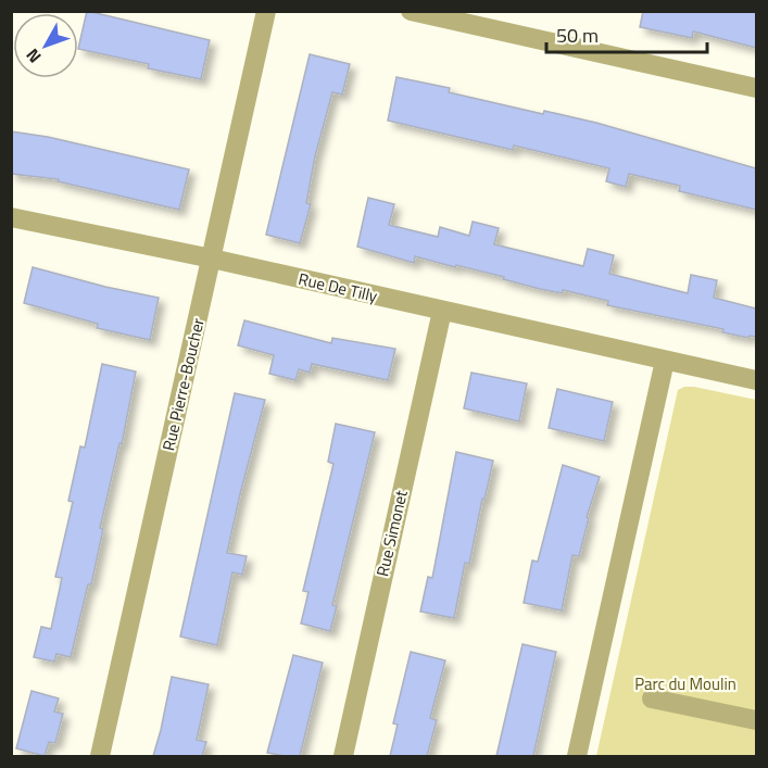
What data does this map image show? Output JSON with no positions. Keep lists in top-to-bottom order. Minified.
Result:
{"streets":{"street":["Rue De Tilly","Rue Pierre-Boucher","Rue Simonet"]},"crossings":[["Rue De Tilly","Rue Pierre-Boucher"],["Rue De Tilly","Rue Simonet"]],"parks":["Parc du Moulin"],"scale_bar":"50 m","north":"bottom left"}
